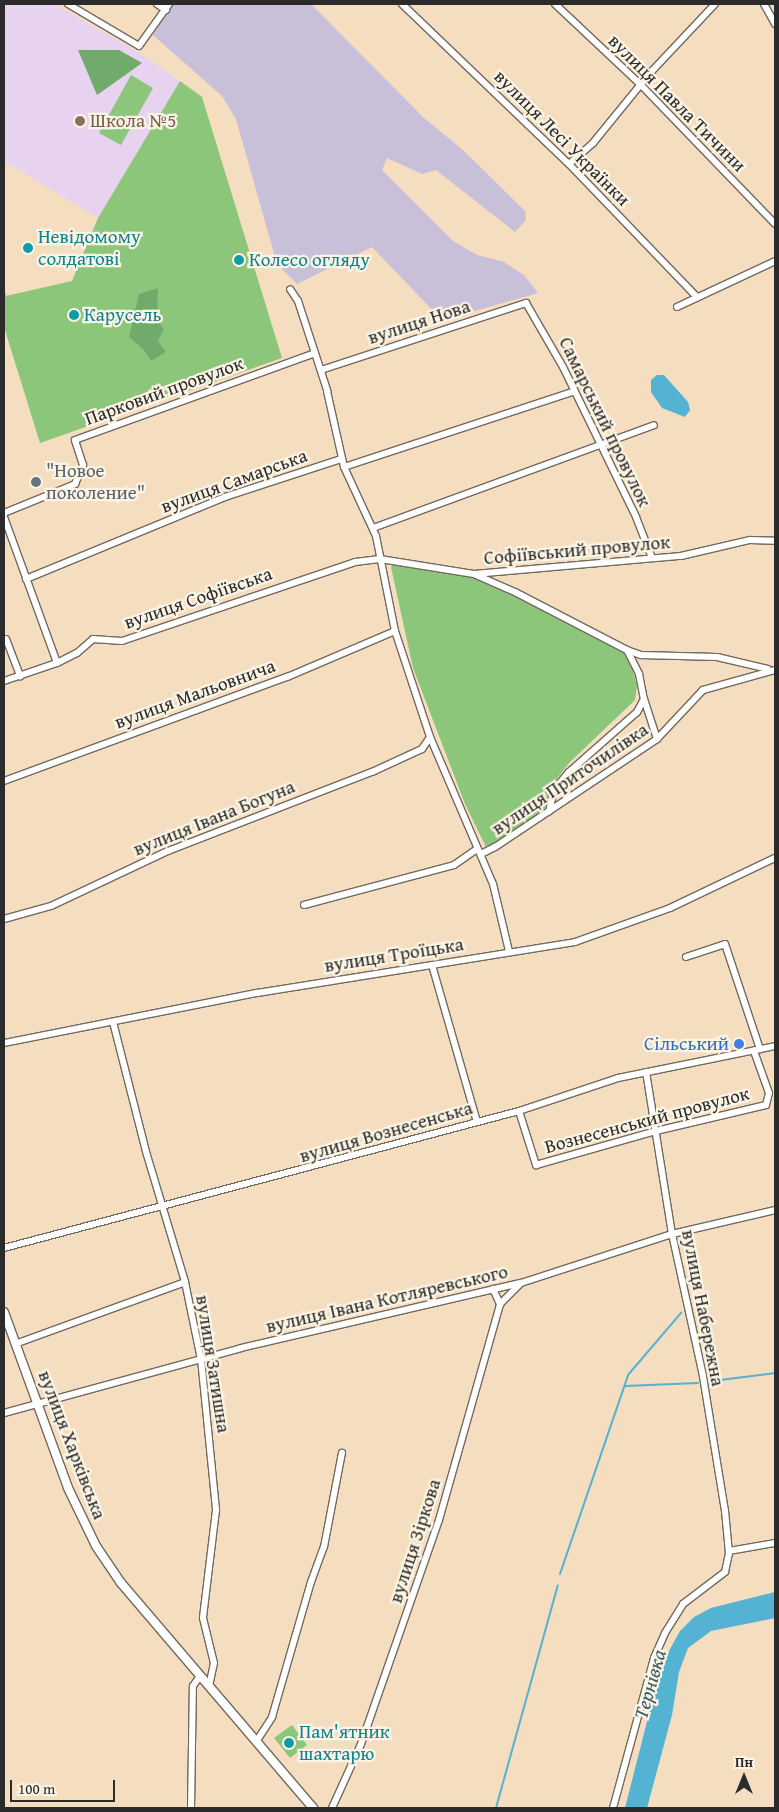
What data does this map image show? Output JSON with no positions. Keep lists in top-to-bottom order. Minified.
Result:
{"streets":{"street":["вулиця Павла Тичини","вулиця Лесі Українки","вулиця Нова","Парковий провулок","Самарський провулок","вулиця Самарська","Софіївський провулок","вулиця Софіївська","вулиця Мальовнича","вулиця Приточилівка","вулиця Івана Богуна","вулиця Троїцька","Вознесенський провулок","вулиця Вознесенська","вулиця Івана Котляревського","вулиця Набережна","вулиця Затишна","вулиця Харківська","вулиця Зіркова"]},"crossings":[["вулиця Нова","Самарський провулок"],["Самарський провулок","Софіївський провулок"],["Софіївський провулок","вулиця Софіївська"],["вулиця Троїцька","вулиця Затишна"],["Вознесенський провулок","вулиця Вознесенська"],["Вознесенський провулок","вулиця Набережна"],["вулиця Вознесенська","вулиця Набережна"],["вулиця Вознесенська","вулиця Затишна"],["вулиця Івана Котляревського","вулиця Набережна"],["вулиця Івана Котляревського","вулиця Затишна"],["вулиця Івана Котляревського","вулиця Харківська"],["вулиця Івана Котляревського","вулиця Зіркова"],["вулиця Затишна","вулиця Харківська"]],"water":["Тернівка"],"places":["Школа №5","Невідомому солдатові","Колесо огляду","Карусель","\"Новое поколение\"","Сільський","Пам'ятник шахтарю"],"scale_bar":"100 m","north":"top"}
